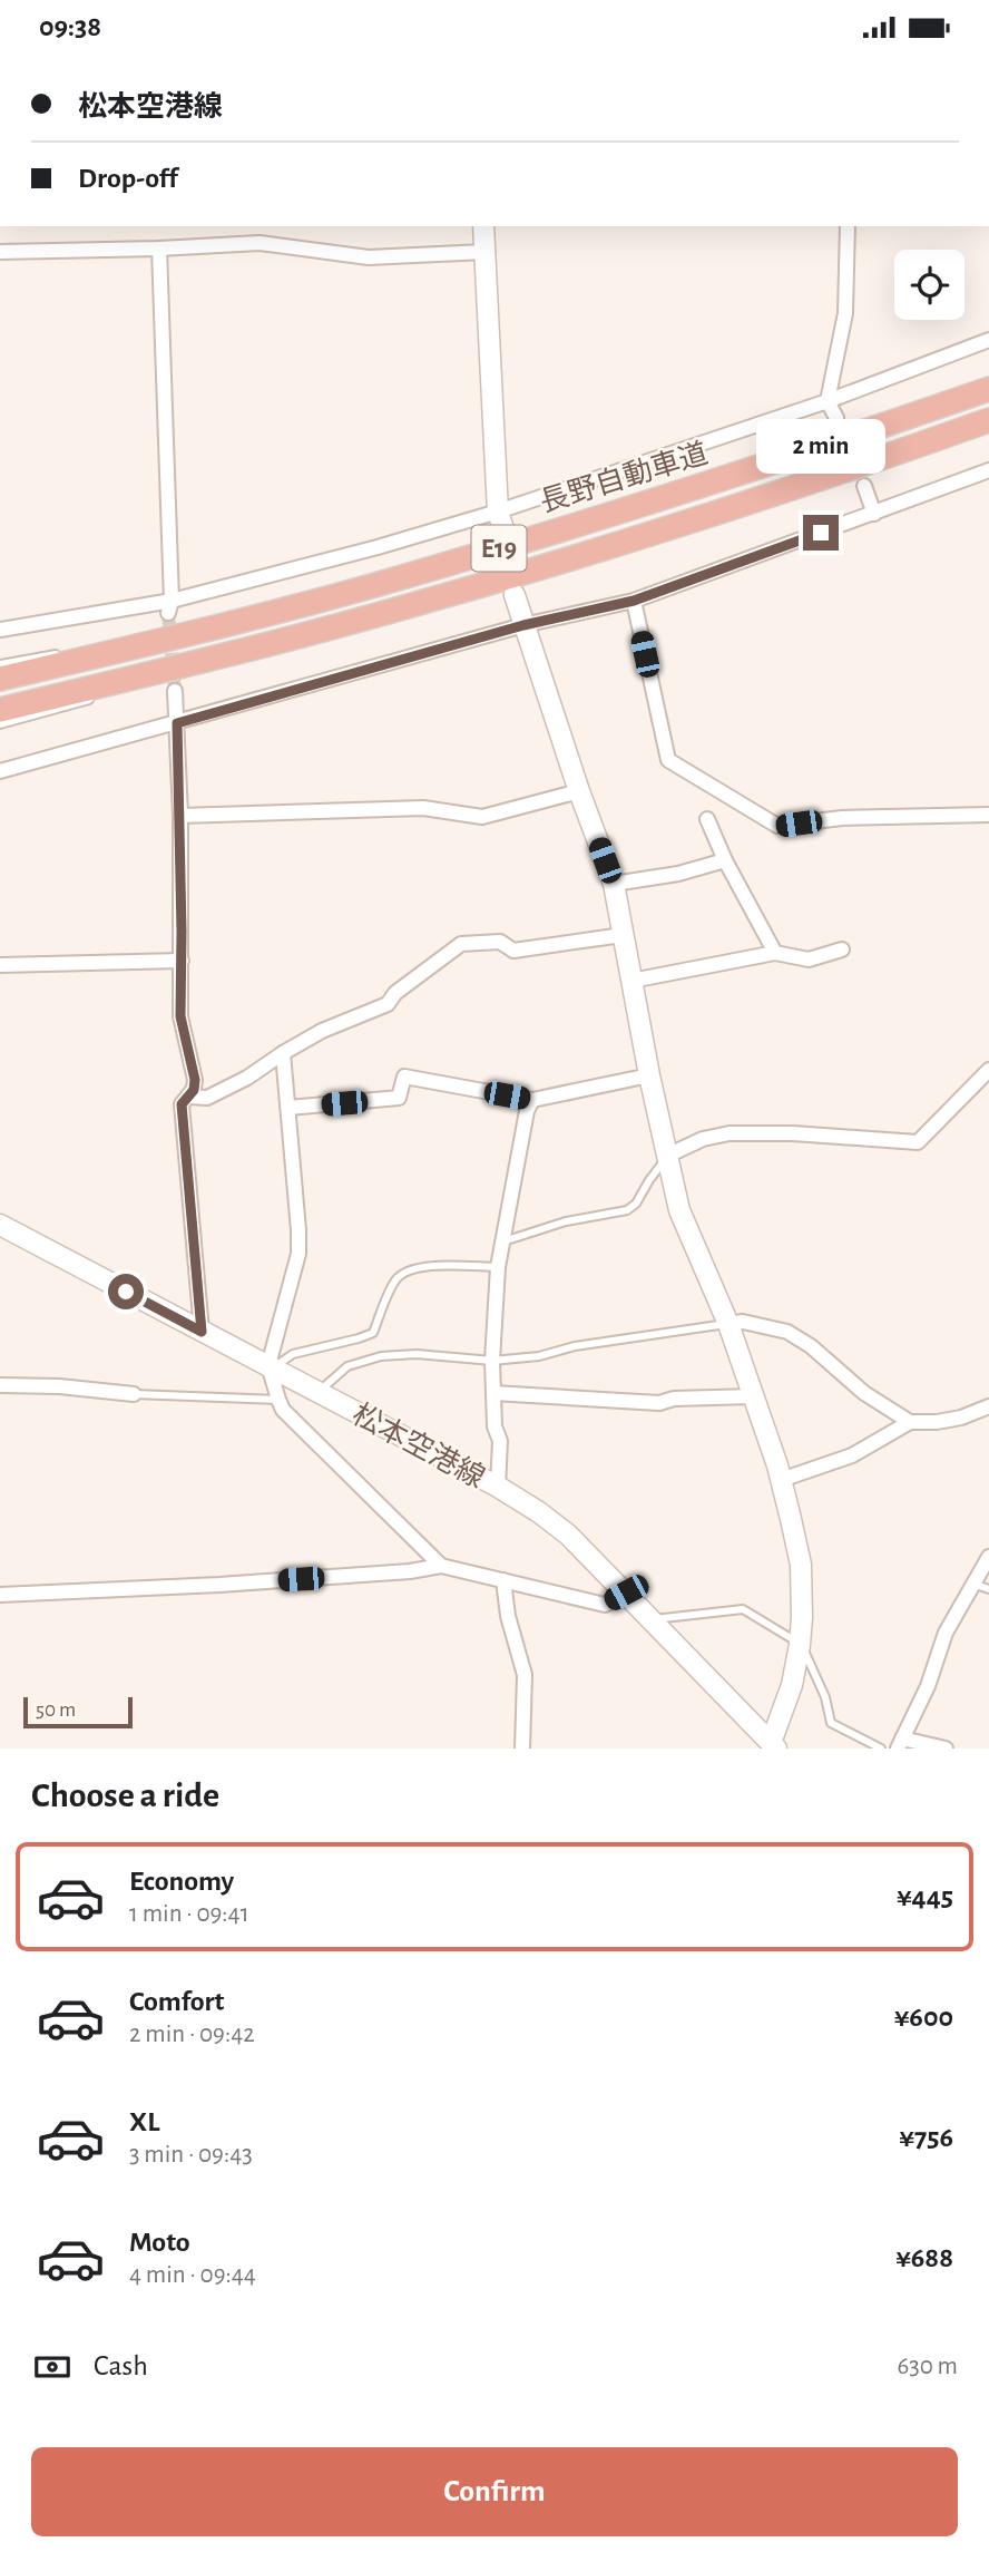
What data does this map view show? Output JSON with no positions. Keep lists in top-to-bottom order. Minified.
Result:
{"streets":{"highway":["長野自動車道","E19"],"street":["松本空港線"]},"scale_bar":"50 m","page":{"status":"09:38","banner":["松本空港線","Drop-off"],"bubble":"2 min","scale":"50 m","heading":"Choose a ride","list":[{"name":"Economy","note":"1 min · 09:41","value":"¥445"},{"name":"Comfort","note":"2 min · 09:42","value":"¥600"},{"name":"XL","note":"3 min · 09:43","value":"¥756"},{"name":"Moto","note":"4 min · 09:44","value":"¥688"}],"pay":["Cash","630 m"],"buttons":"Confirm"}}
